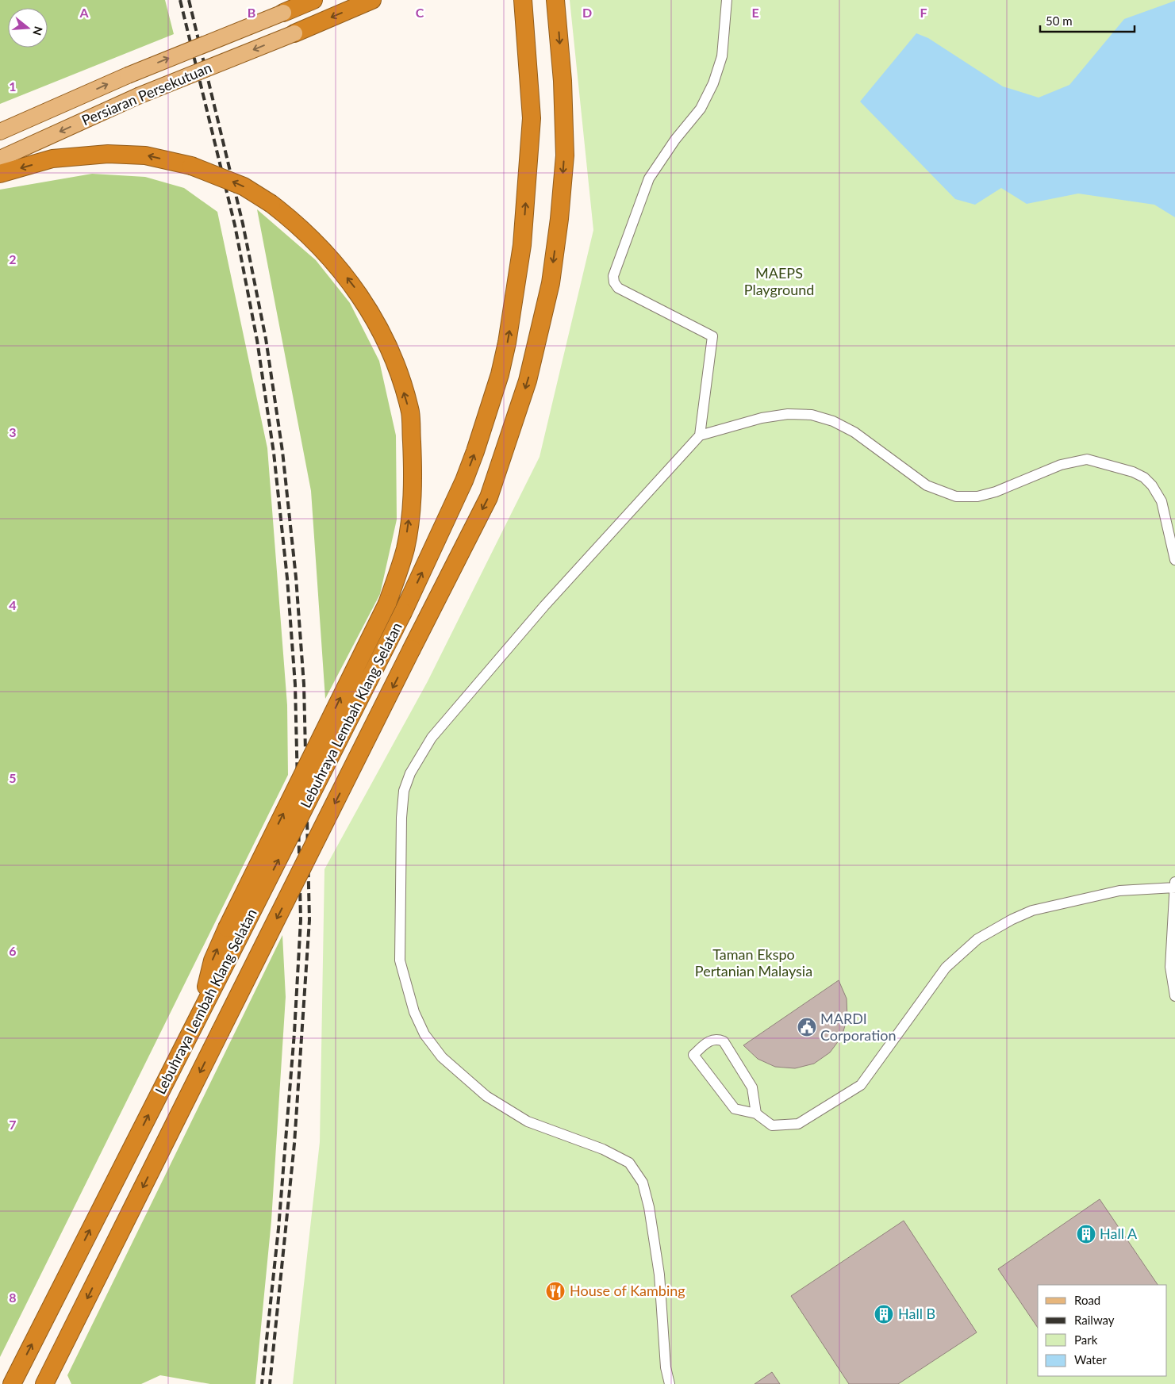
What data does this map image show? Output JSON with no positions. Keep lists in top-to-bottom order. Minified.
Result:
{"streets":{"highway":["Lebuhraya Lembah Klang Selatan"],"main road":["Persiaran Persekutuan"]},"parks":["MAEPS Playground","Taman Ekspo Pertanian Malaysia"],"places":{"public building":["MARDI Corporation"],"building":["Hall A","Hall B"],"restaurant":["House of Kambing"]},"legend":["Road","Railway","Park","Water"],"scale_bar":"50 m","north":"right","grid":{"columns":["A","B","C","D","E","F"],"rows":["1","2","3","4","5","6","7","8"]}}
